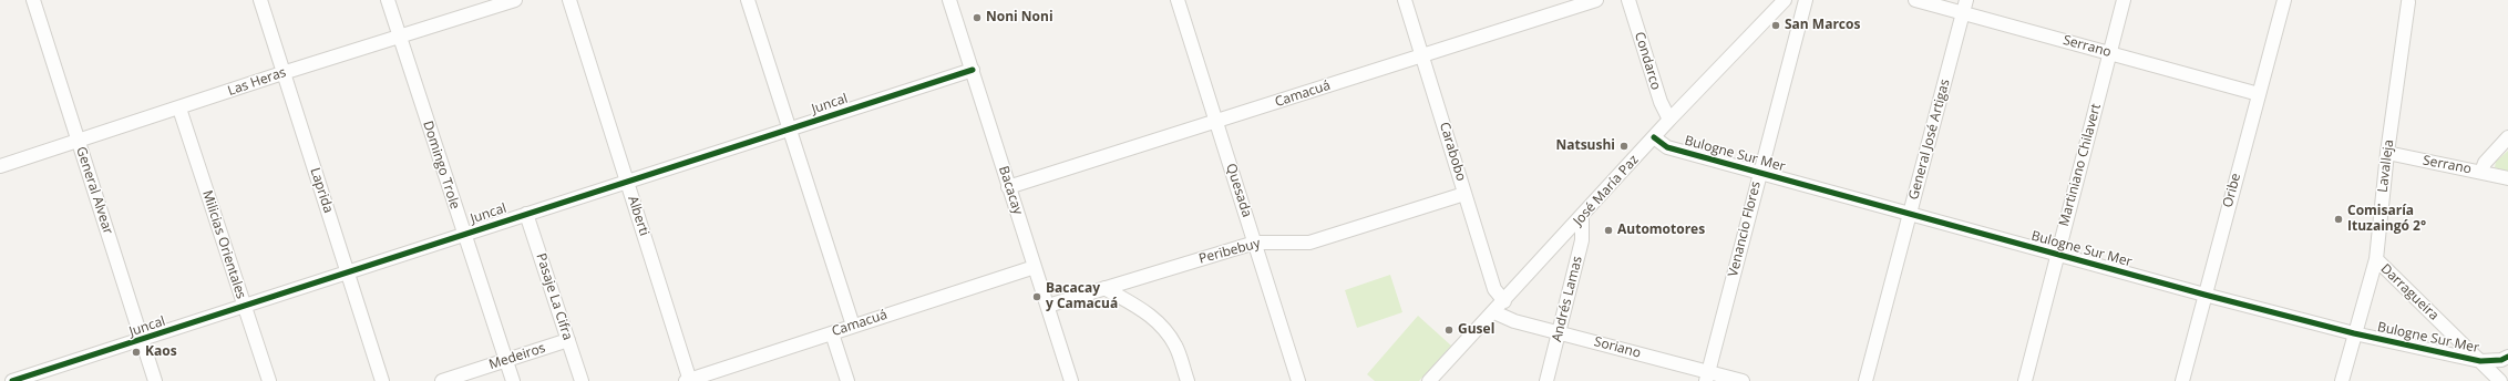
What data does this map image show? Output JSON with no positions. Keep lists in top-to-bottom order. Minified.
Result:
{"streets":{"street":["Serrano","Condarco","Las Heras","Camacuá","Juncal","General José Artigas","Carabobo","Bulogne Sur Mer","Domingo Trole","Martiniano Chilavert","Lavalleja","General Alvear","Laprida","Bacacay","Quesada","José María Paz","Oribe","Alberti","Venancio Flores","Milicias Orientales","Peribebuy","Darragueira","Pasaje La Cifra","Andrés Lamas","Soriano","Medeiros"]},"crossings":[["Serrano","General José Artigas"],["Serrano","Martiniano Chilavert"],["Serrano","Lavalleja"],["Serrano","Oribe"],["Condarco","José María Paz"],["Las Heras","Domingo Trole"],["Las Heras","General Alvear"],["Las Heras","Laprida"],["Las Heras","Milicias Orientales"],["Camacuá","Carabobo"],["Camacuá","Bacacay"],["Camacuá","Quesada"],["Camacuá","Alberti"],["Juncal","Domingo Trole"],["Juncal","General Alvear"],["Juncal","Laprida"],["Juncal","Bacacay"],["Juncal","Alberti"],["Juncal","Milicias Orientales"],["Juncal","Pasaje La Cifra"],["General José Artigas","Bulogne Sur Mer"],["Carabobo","José María Paz"],["Carabobo","Peribebuy"],["Bulogne Sur Mer","Martiniano Chilavert"],["Bulogne Sur Mer","Lavalleja"],["Bulogne Sur Mer","José María Paz"],["Bulogne Sur Mer","Oribe"],["Bulogne Sur Mer","Venancio Flores"],["Bulogne Sur Mer","Darragueira"],["Domingo Trole","Medeiros"],["Lavalleja","Darragueira"],["Bacacay","Peribebuy"],["Quesada","Peribebuy"],["José María Paz","Andrés Lamas"],["José María Paz","Soriano"],["Venancio Flores","Soriano"],["Pasaje La Cifra","Medeiros"],["Andrés Lamas","Soriano"]],"places":["Noni Noni","San Marcos","Natsushi","Comisaría Ituzaingó 2°","Automotores","Bacacay y Camacuá","Gusel","Kaos"]}
